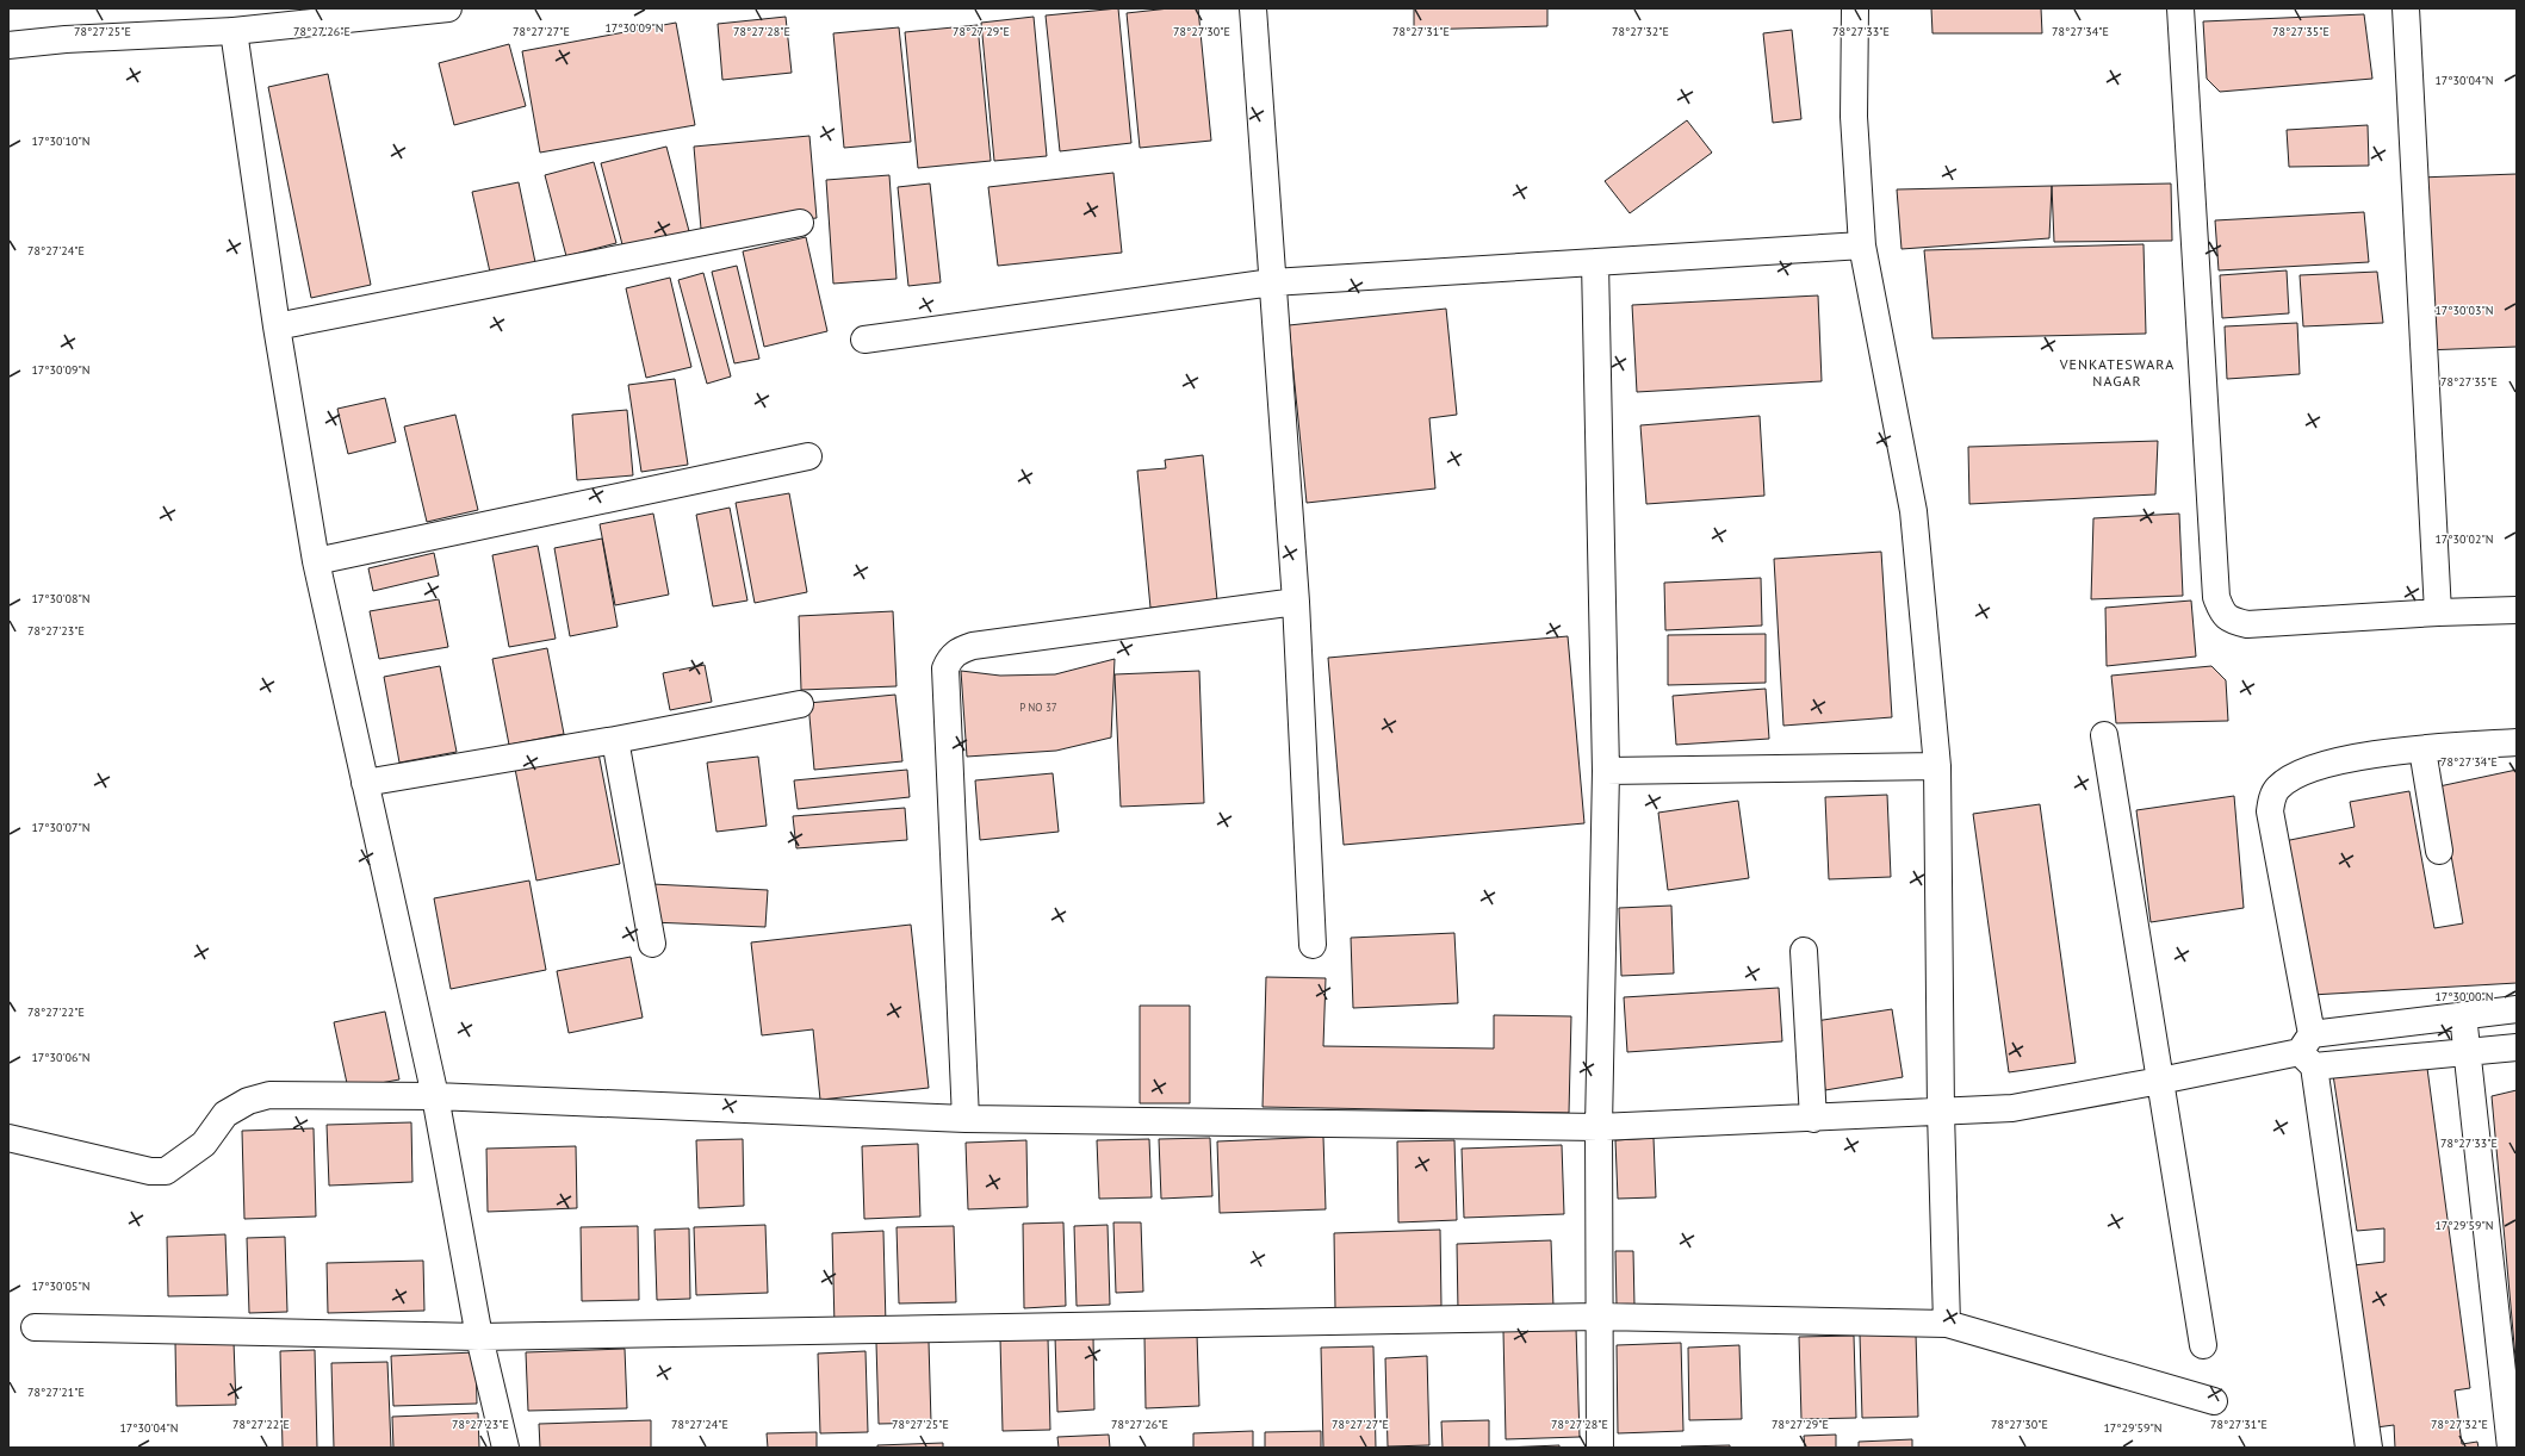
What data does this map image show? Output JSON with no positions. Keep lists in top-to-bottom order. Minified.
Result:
{"districts":["VENKATESWARA NAGAR"],"house_numbers":["P NO 37"],"coordinates":["17°30'09\"N","78°27'26\"E","78°27'27\"E","78°27'28\"E","78°27'29\"E","78°27'31\"E","78°27'32\"E","78°27'33\"E","78°27'34\"E","78°27'25\"E","78°27'30\"E","78°27'35\"E","17°30'04\"N","17°30'10\"N","78°27'24\"E","17°30'03\"N","17°30'02\"N","17°30'08\"N","78°27'23\"E","17°30'07\"N","17°30'00\"N","78°27'22\"E","17°30'06\"N","17°29'59\"N","17°30'05\"N","78°27'21\"E"]}
